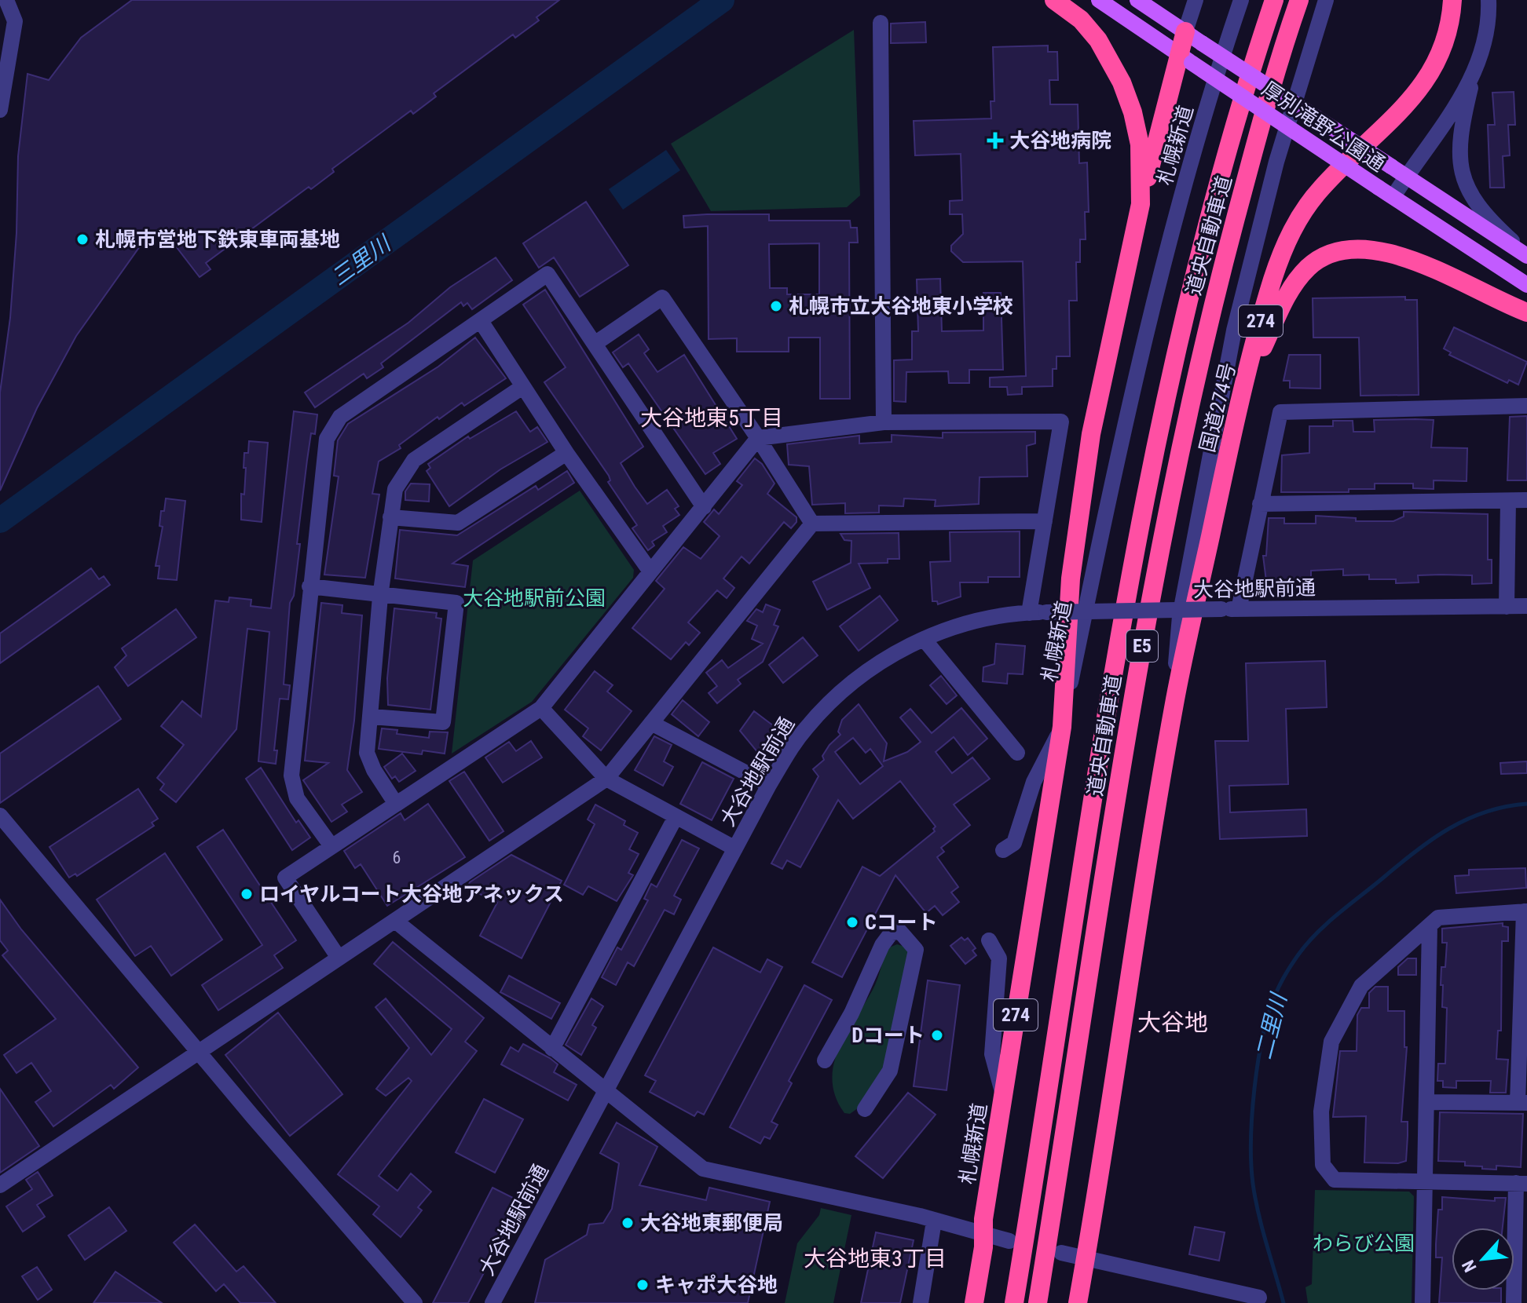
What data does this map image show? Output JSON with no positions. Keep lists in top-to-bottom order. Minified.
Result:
{"streets":{"highway":["札幌新道","道央自動車道","274","国道274号","E5"],"main road":["厚別滝野公園通"],"street":["大谷地駅前通"]},"crossings":[["札幌新道","274"],["274","国道274号"]],"districts":["大谷地東5丁目","大谷地","大谷地東3丁目"],"water":["三里川","二里川"],"parks":["大谷地駅前公園","わらび公園"],"places":{"health":["大谷地病院"],"other":["札幌市営地下鉄東車両基地","札幌市立大谷地東小学校","ロイヤルコート大谷地アネックス","Cコート","Dコート","大谷地東郵便局","キャポ大谷地"]},"house_numbers":["6"],"north":"bottom left"}
